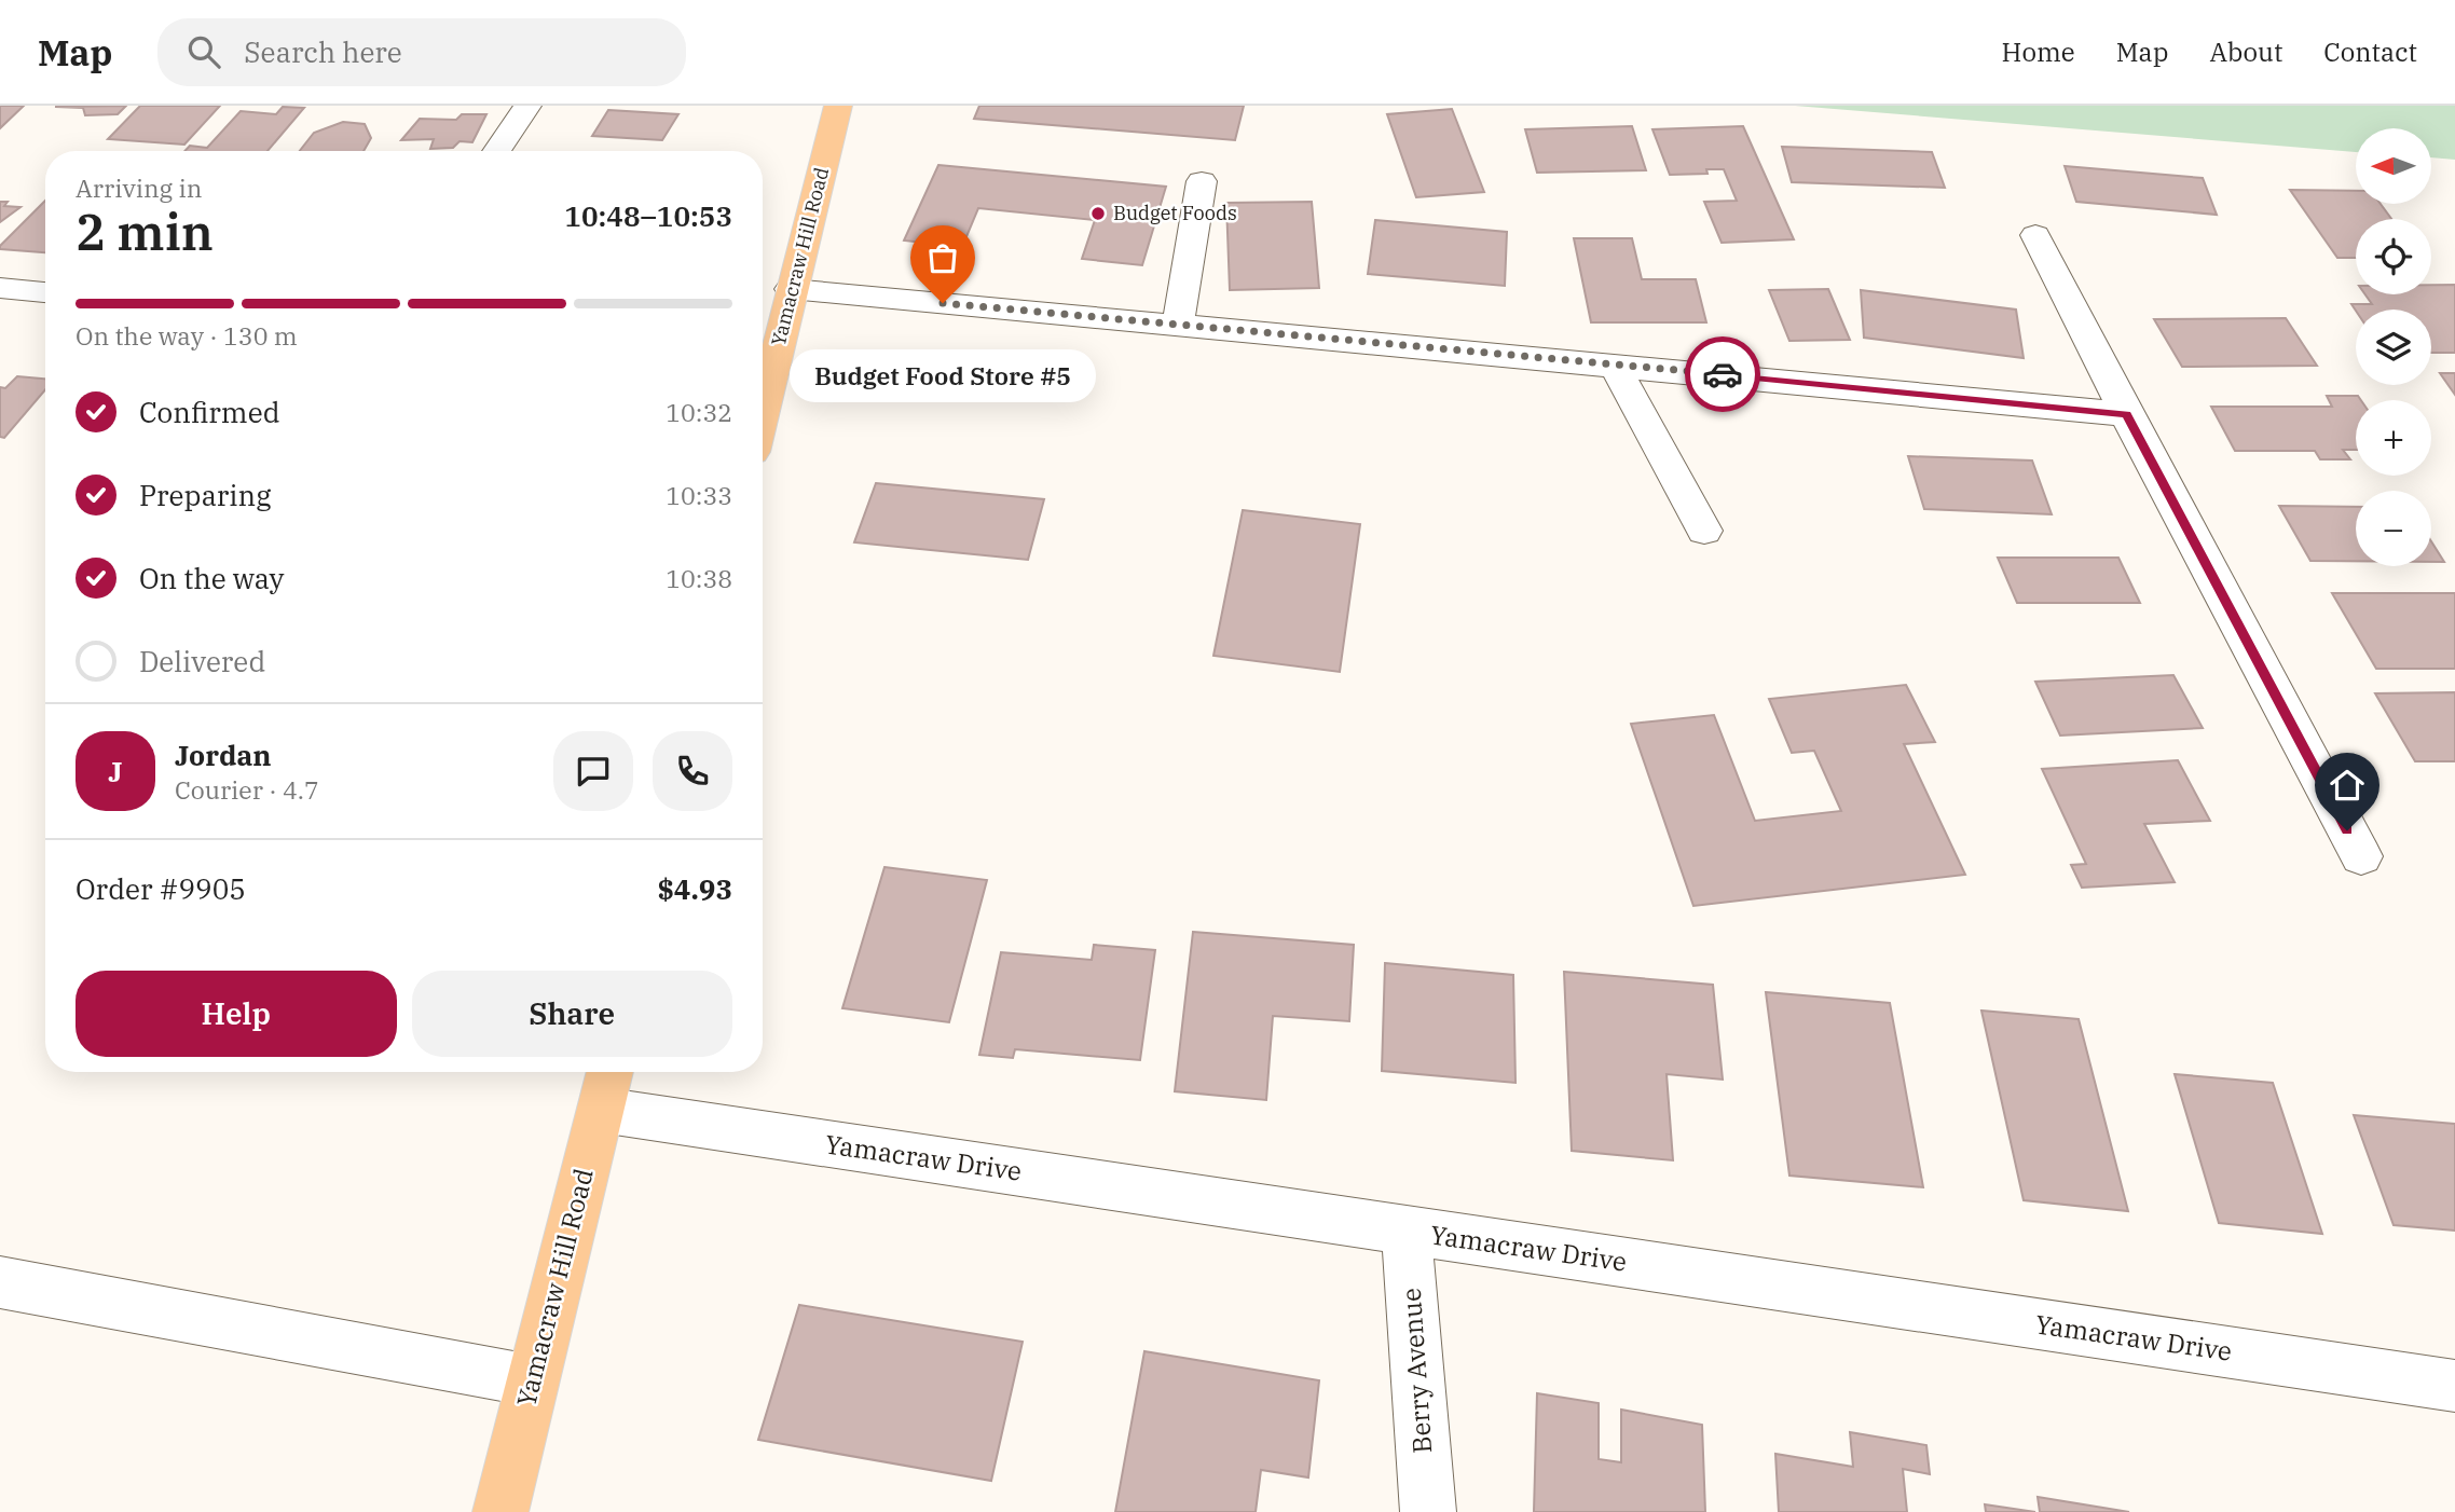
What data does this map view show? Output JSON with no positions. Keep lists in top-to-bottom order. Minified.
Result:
{"streets":{"main road":["Yamacraw Hill Road"],"street":["Yamacraw Drive","Berry Avenue"]},"crossings":[["Yamacraw Hill Road","Yamacraw Drive"],["Yamacraw Drive","Berry Avenue"]],"places":["Budget Foods","Budget Food Store #5"],"north":"left","page":{"header":"Map","search":"Search here","nav":["Home","Map","About","Contact"],"map_buttons":["+","−"],"heading":["2 min","Arriving in","10:48–10:53"],"panel":["Jordan","Courier · 4.7","Order #9905","$4.93"],"bar":"On the way · 130 m","bubble":"Budget Food Store #5","list":[["Confirmed","10:32"],["Preparing","10:33"],["On the way","10:38"],"Delivered"],"round":"J","buttons":["Help","Share"]}}
